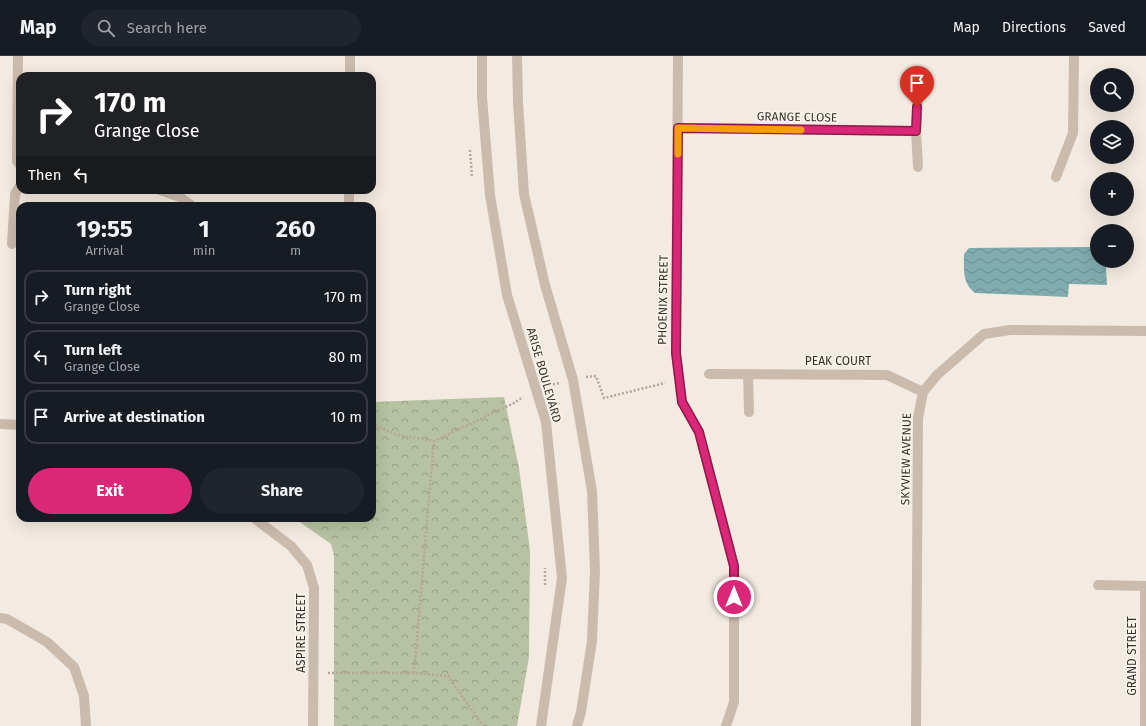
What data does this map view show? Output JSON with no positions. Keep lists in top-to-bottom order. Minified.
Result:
{"streets":{"street":["GRANGE CLOSE","PHOENIX STREET","PEAK COURT","ARISE BOULEVARD","SKYVIEW AVENUE","ASPIRE STREET","GRAND STREET"]},"crossings":[["GRANGE CLOSE","PHOENIX STREET"],["PEAK COURT","SKYVIEW AVENUE"]],"page":{"header":"Map","search":"Search here","nav":["Map","Directions","Saved"],"map_buttons":["+","−"],"turn":["170 m","Grange Close"],"then":"Then","eta":["19:55","Arrival","1","min","260","m"],"list":[{"name":"Turn right","note":"Grange Close","value":"170 m"},{"name":"Turn left","note":"Grange Close","value":"80 m"},{"name":"Arrive at destination","value":"10 m"}],"buttons":["Exit","Share"]}}
